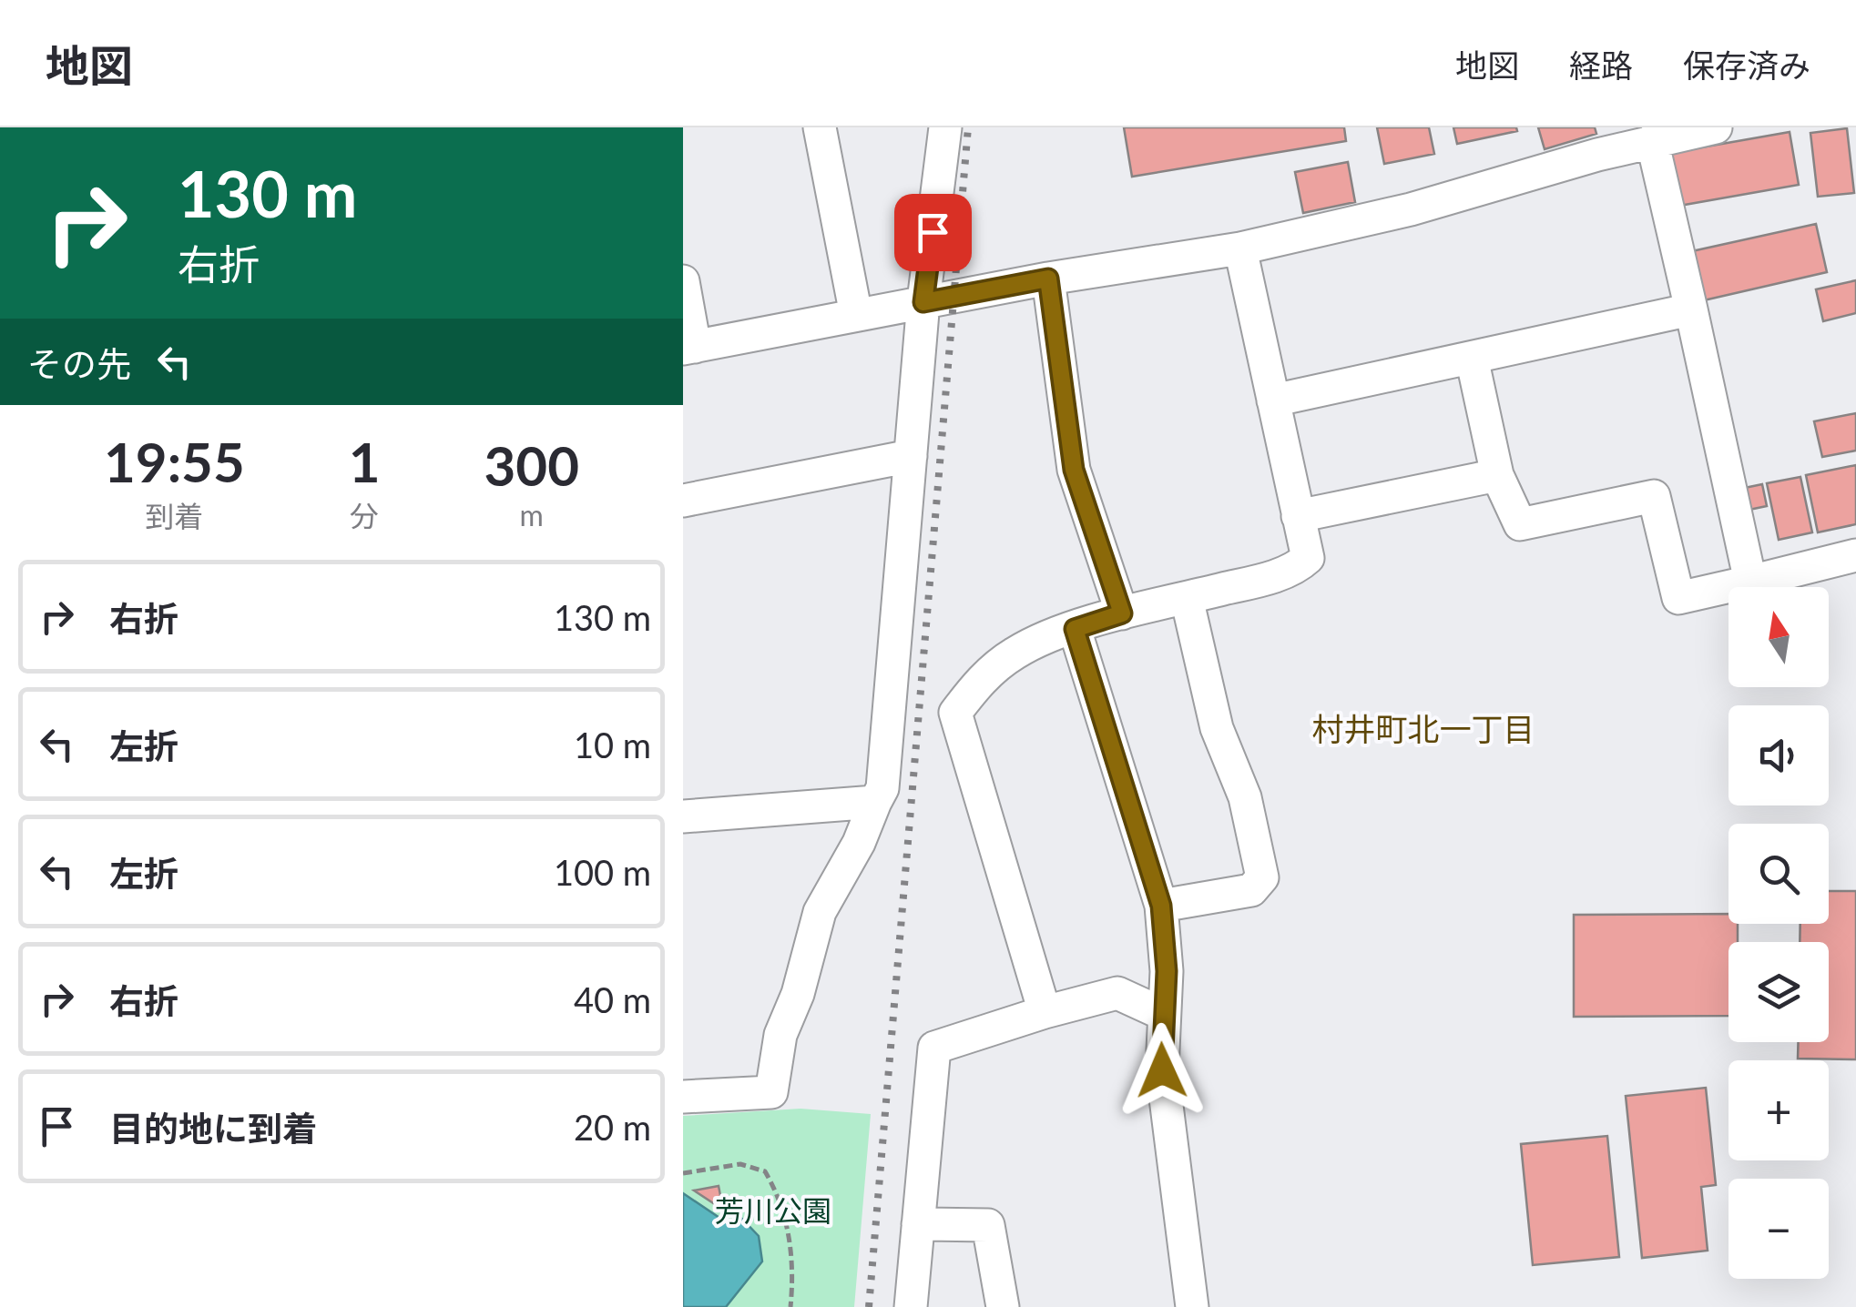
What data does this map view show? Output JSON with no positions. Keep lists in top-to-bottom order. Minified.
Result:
{"districts":["村井町北一丁目"],"parks":["芳川公園"],"north":"top","page":{"header":"地図","nav":["地図","経路","保存済み"],"turn":["130 m","右折"],"then":"その先","eta":["19:55","到着","1","分","300","m"],"list":[{"name":"右折","value":"130 m"},{"name":"左折","value":"10 m"},{"name":"左折","value":"100 m"},{"name":"右折","value":"40 m"},{"name":"目的地に到着","value":"20 m"}],"map_buttons":["+","−"]}}
